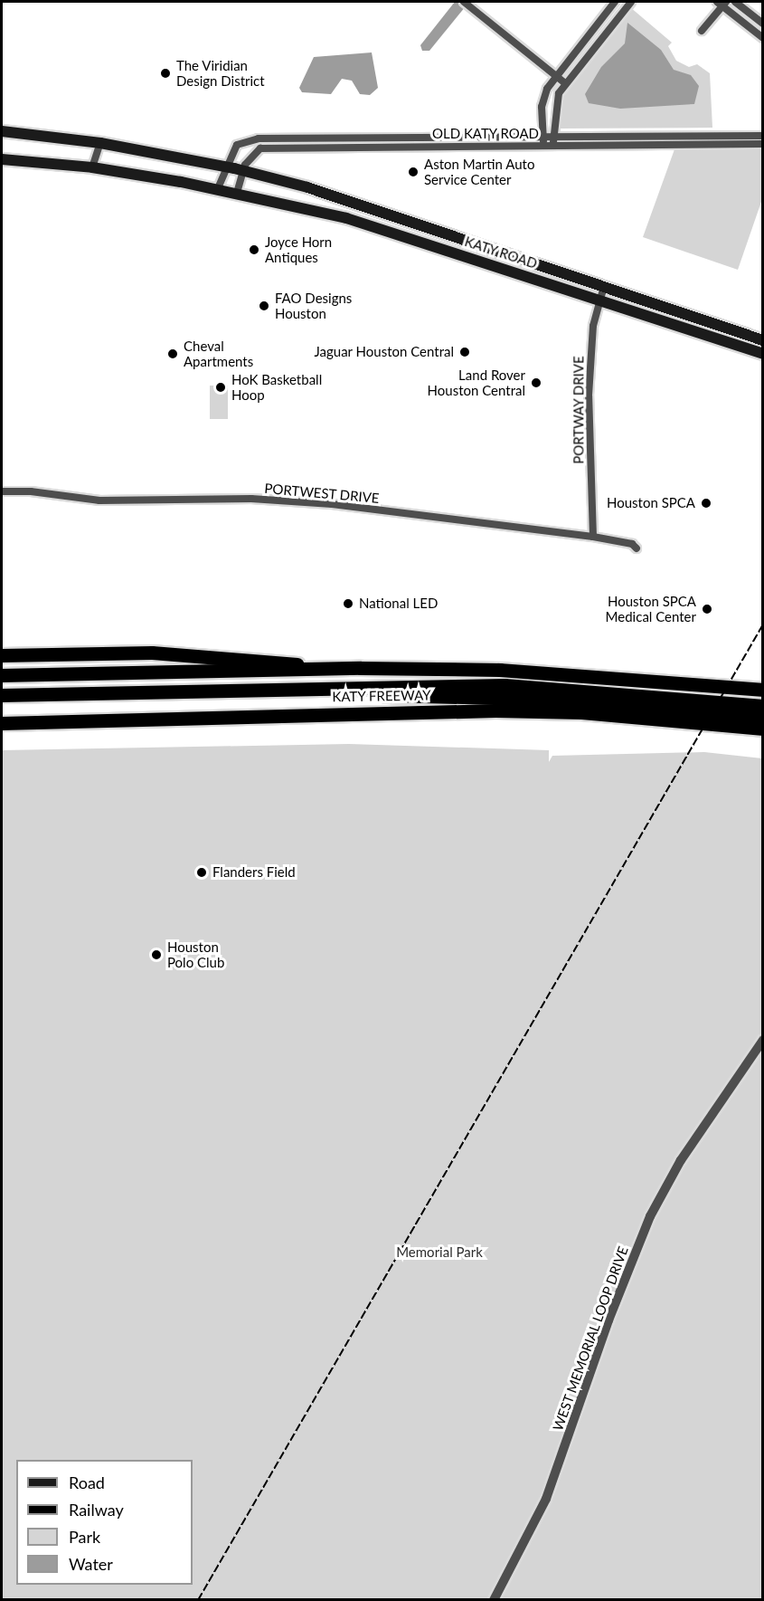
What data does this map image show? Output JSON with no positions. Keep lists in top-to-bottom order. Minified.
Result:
{"streets":{"highway":["KATY FREEWAY"],"main road":["KATY ROAD"],"street":["OLD KATY ROAD","PORTWAY DRIVE","PORTWEST DRIVE","WEST MEMORIAL LOOP DRIVE"]},"crossings":[["OLD KATY ROAD","KATY ROAD"],["KATY ROAD","PORTWAY DRIVE"],["PORTWAY DRIVE","PORTWEST DRIVE"]],"parks":["Memorial Park"],"places":["The Viridian Design District","Aston Martin Auto Service Center","Joyce Horn Antiques","FAO Designs Houston","Jaguar Houston Central","Cheval Apartments","Land Rover Houston Central","HoK Basketball Hoop","Houston SPCA","National LED","Houston SPCA Medical Center","Flanders Field","Houston Polo Club"],"legend":["Road","Railway","Park","Water"]}
